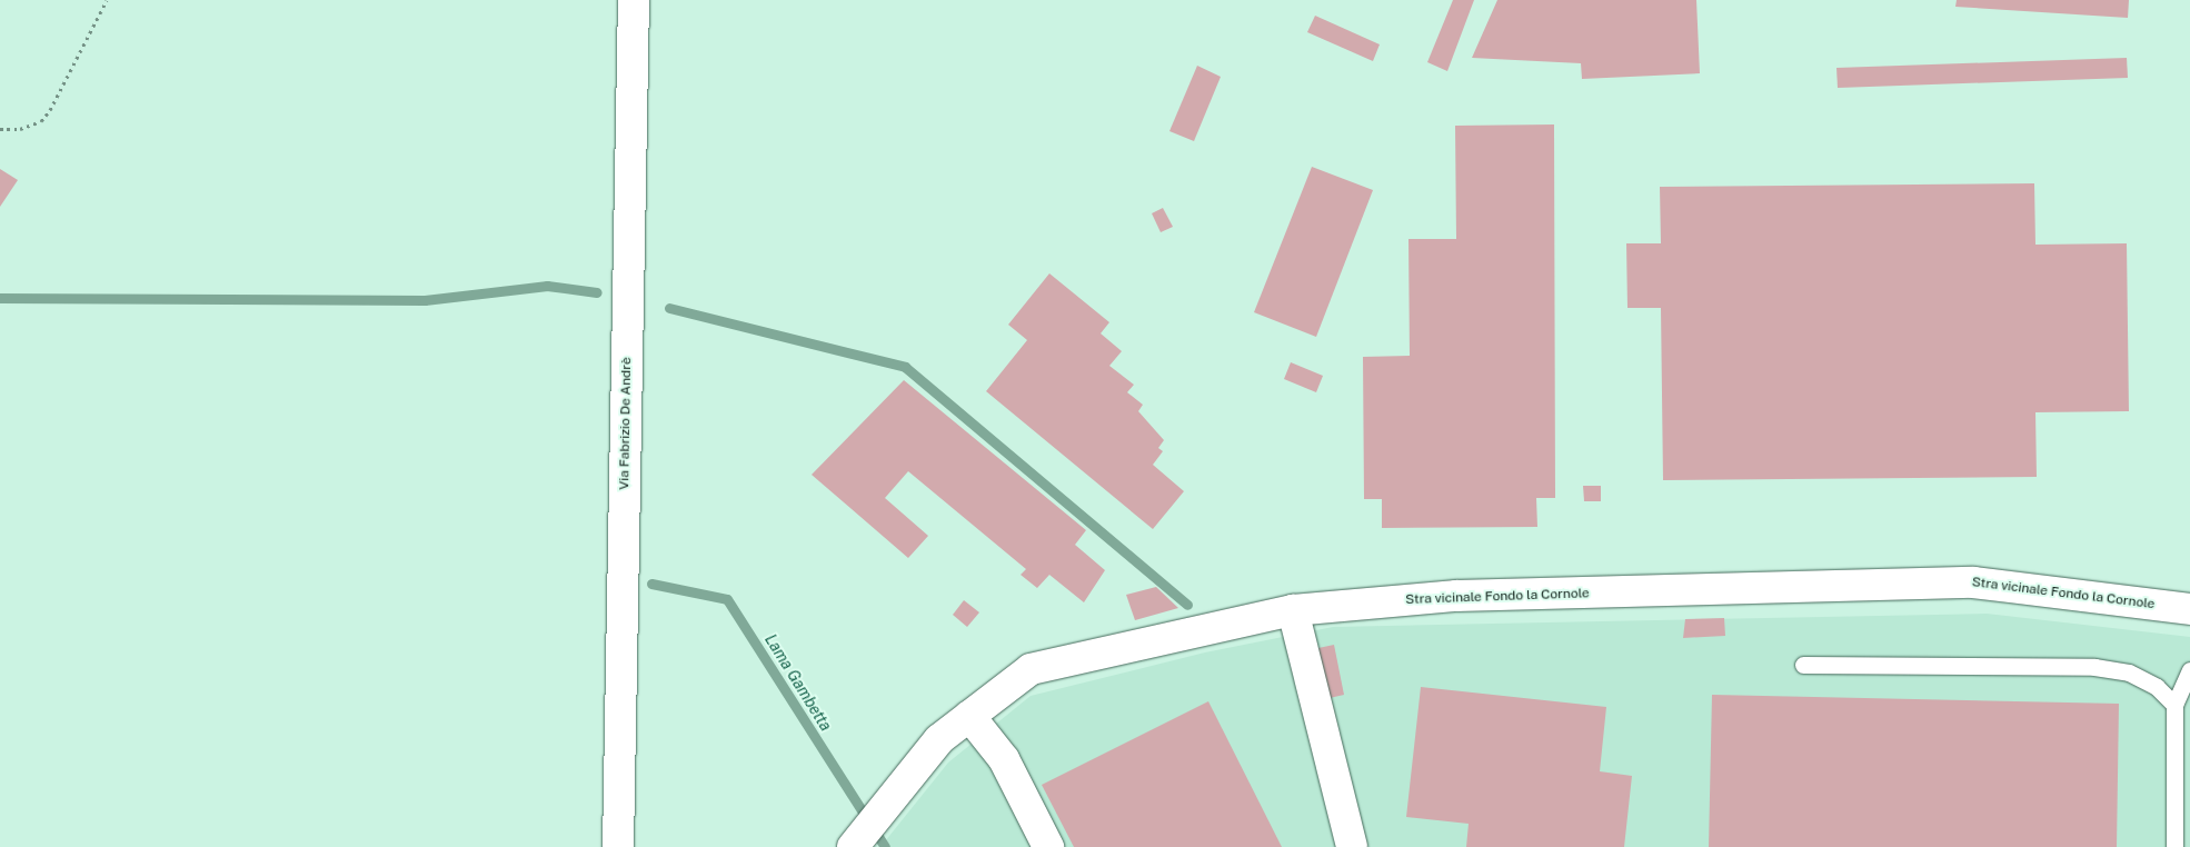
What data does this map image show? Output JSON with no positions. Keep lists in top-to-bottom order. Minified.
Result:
{"streets":{"street":["Via Fabrizio De Andrè","Stra vicinale Fondo la Cornole"]},"water":["Lama Gambetta"]}
